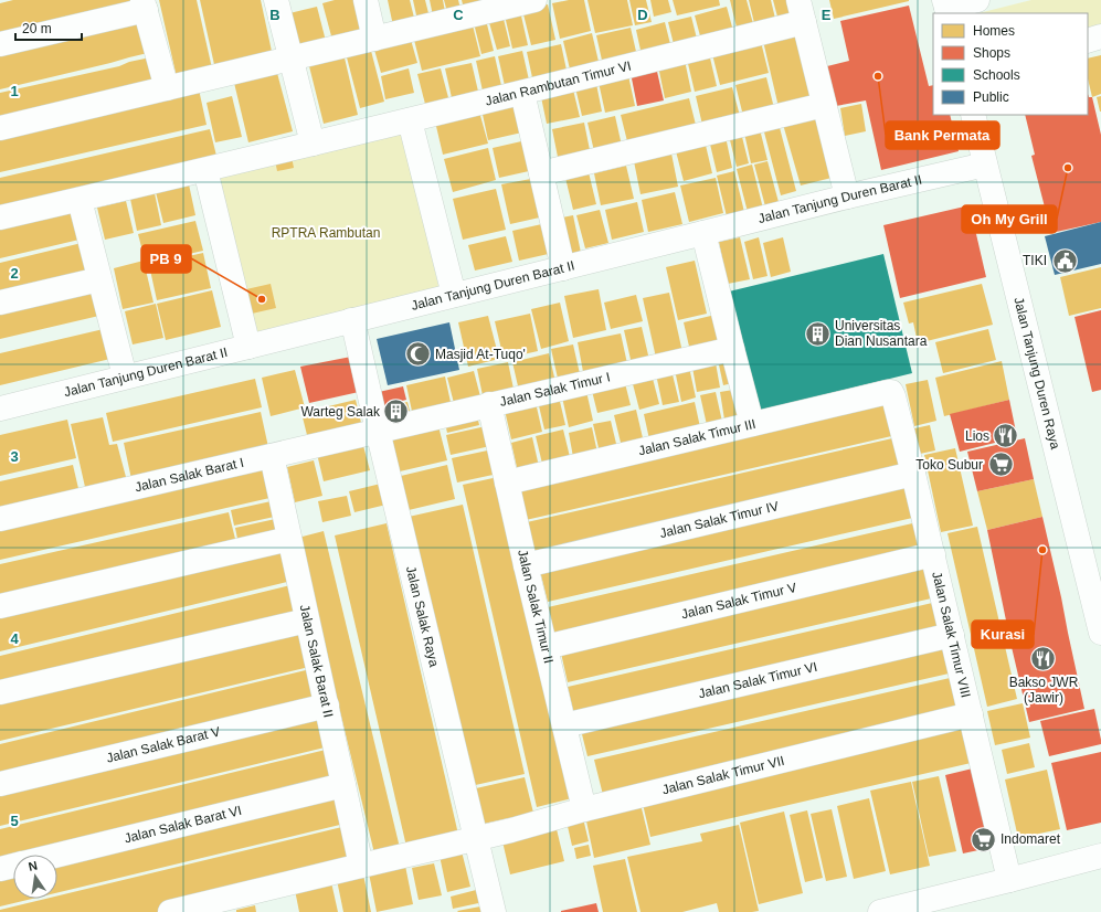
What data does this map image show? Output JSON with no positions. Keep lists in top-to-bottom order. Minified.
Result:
{"streets":{"street":["Jalan Rambutan Timur VI","Jalan Tanjung Duren Barat II","Jalan Tanjung Duren Raya","Jalan Salak Timur I","Jalan Salak Timur III","Jalan Salak Barat I","Jalan Salak Timur IV","Jalan Salak Timur V","Jalan Salak Timur II","Jalan Salak Raya","Jalan Salak Timur VIII","Jalan Salak Barat II","Jalan Salak Timur VI","Jalan Salak Barat V","Jalan Salak Timur VII","Jalan Salak Barat VI"]},"crossings":[["Jalan Tanjung Duren Barat II","Jalan Tanjung Duren Raya"],["Jalan Tanjung Duren Barat II","Jalan Salak Raya"],["Jalan Salak Timur I","Jalan Salak Barat I"],["Jalan Salak Timur I","Jalan Salak Timur II"],["Jalan Salak Timur I","Jalan Salak Raya"],["Jalan Salak Timur III","Jalan Salak Timur II"],["Jalan Salak Timur III","Jalan Salak Timur VIII"],["Jalan Salak Barat I","Jalan Salak Raya"],["Jalan Salak Barat I","Jalan Salak Barat II"],["Jalan Salak Timur IV","Jalan Salak Timur II"],["Jalan Salak Timur IV","Jalan Salak Timur VIII"],["Jalan Salak Timur V","Jalan Salak Timur II"],["Jalan Salak Timur V","Jalan Salak Timur VIII"],["Jalan Salak Timur II","Jalan Salak Timur VI"],["Jalan Salak Timur II","Jalan Salak Timur VII"],["Jalan Salak Raya","Jalan Salak Timur VII"],["Jalan Salak Timur VIII","Jalan Salak Timur VI"],["Jalan Salak Timur VIII","Jalan Salak Timur VII"],["Jalan Salak Barat II","Jalan Salak Barat V"],["Jalan Salak Barat II","Jalan Salak Timur VII"],["Jalan Salak Barat II","Jalan Salak Barat VI"]],"parks":["RPTRA Rambutan"],"places":{"other":["Bank Permata","Oh My Grill","PB 9","Kurasi"],"public building":["TIKI"],"building":["Universitas Dian Nusantara","Warteg Salak"],"mosque":["Masjid At-Tuqo'"],"restaurant":["Lios","Bakso JWR (Jawir)"],"supermarket":["Toko Subur","Indomaret"]},"legend":["Homes","Shops","Schools","Public"],"scale_bar":"20 m","north":"top","grid":{"columns":["B","C","D","E"],"rows":["1","2","3","4","5"]}}
